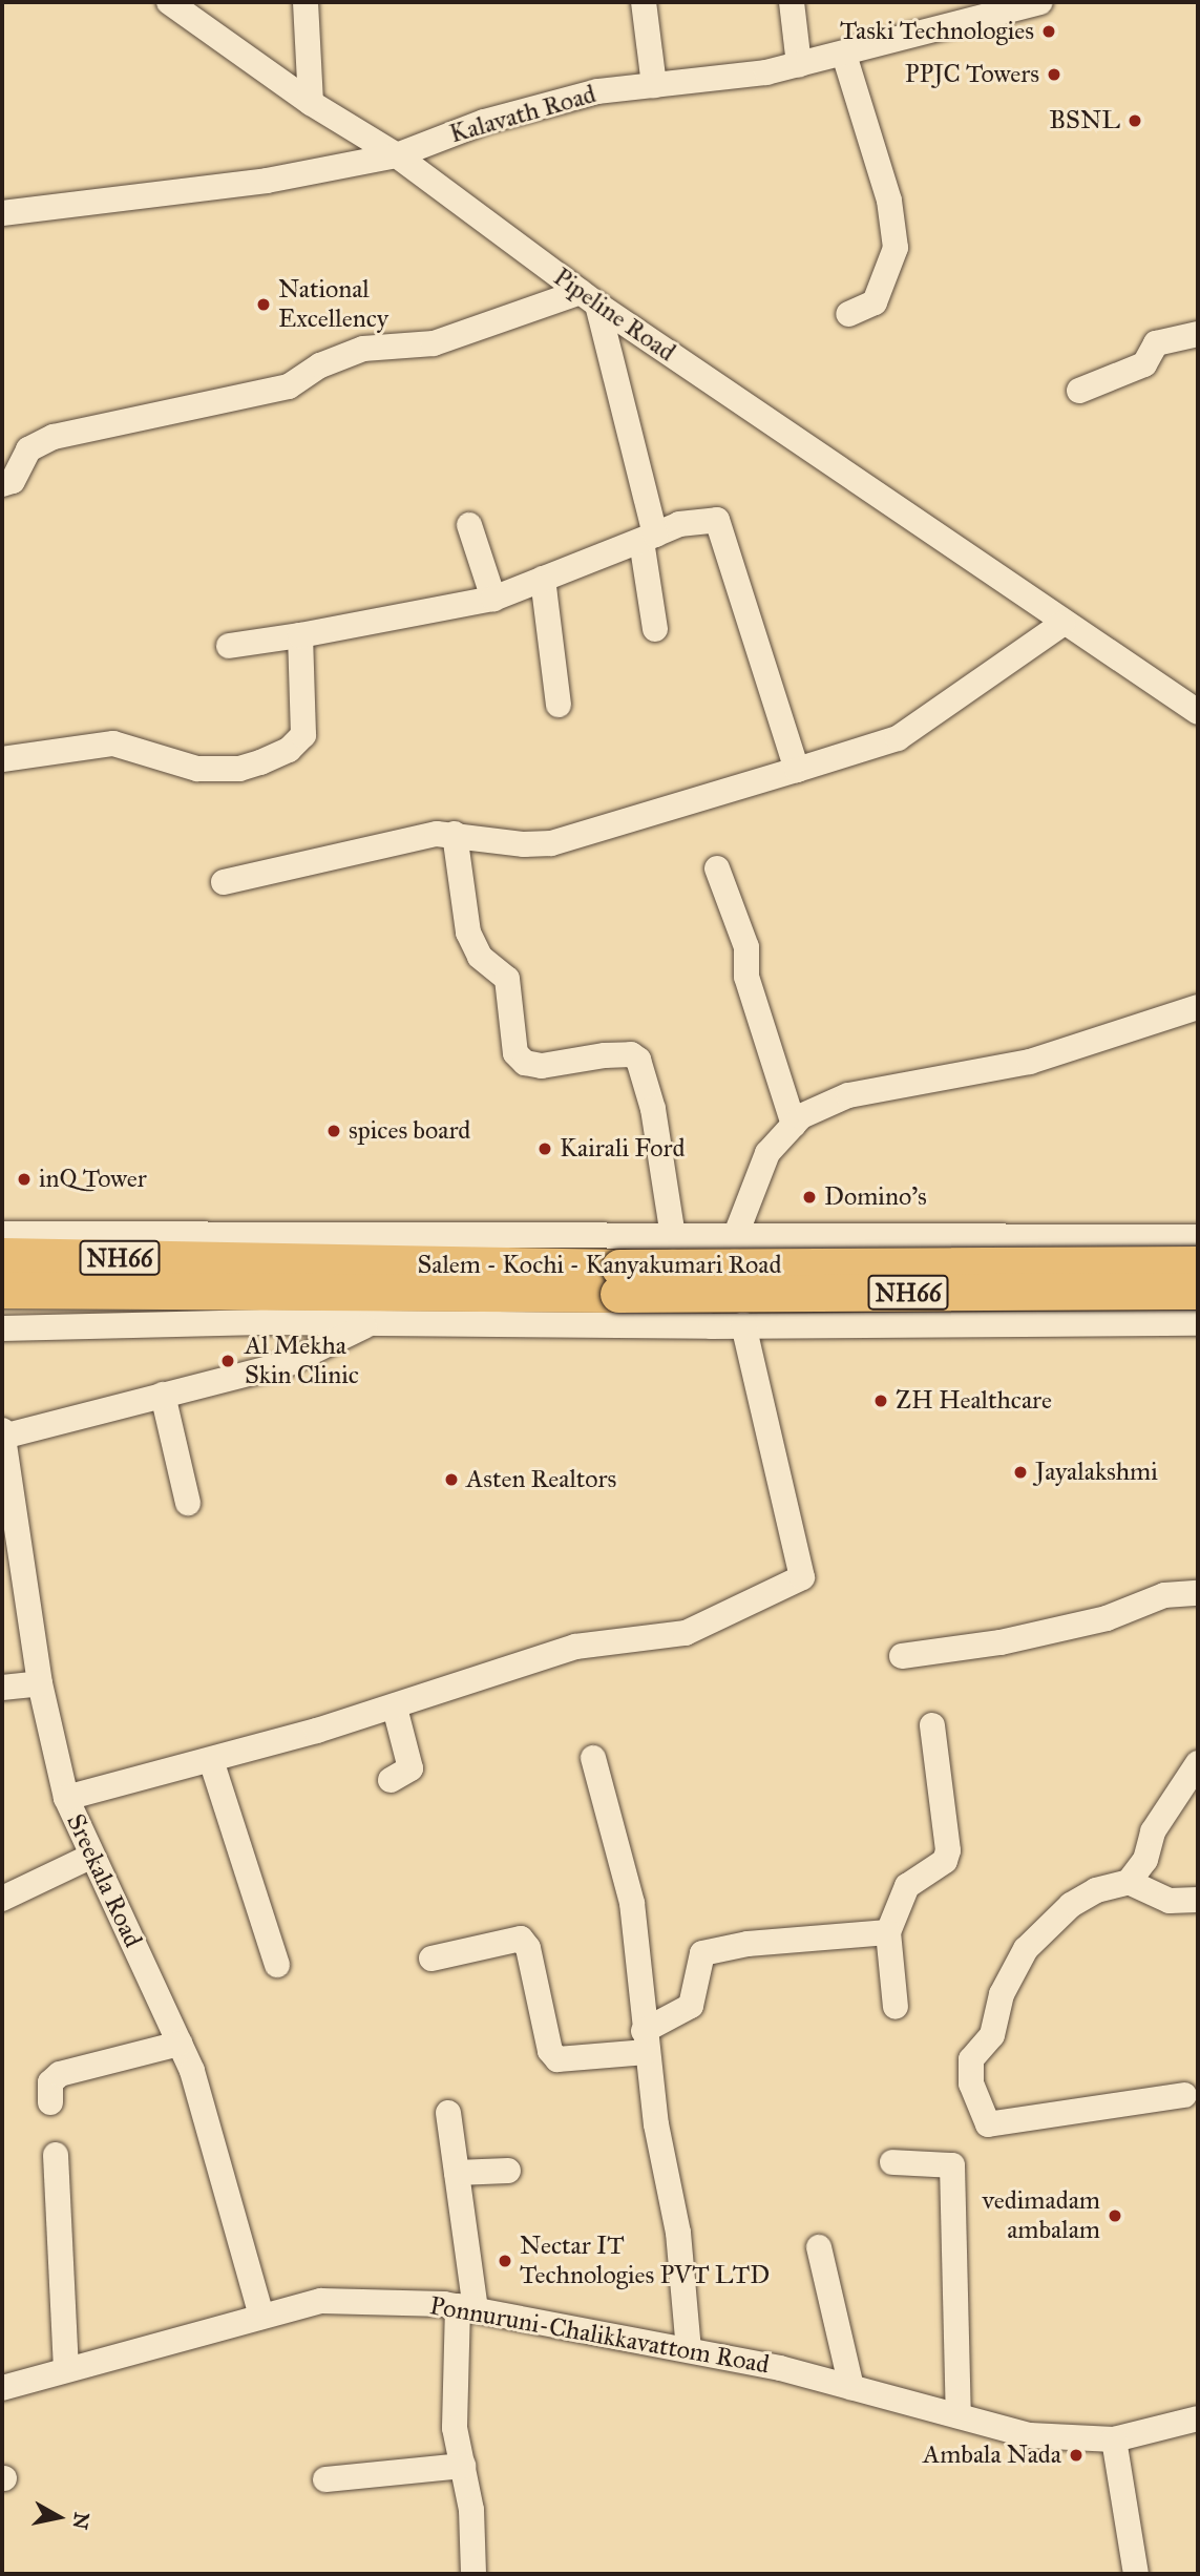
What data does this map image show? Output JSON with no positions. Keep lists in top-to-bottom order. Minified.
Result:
{"streets":{"highway":["NH66","Salem - Kochi - Kanyakumari Road"],"street":["Kalavath Road","Pipeline Road","Sreekala Road","Ponnuruni-Chalikkavattom Road"]},"crossings":[["Kalavath Road","Pipeline Road"],["Sreekala Road","Ponnuruni-Chalikkavattom Road"]],"places":["Taski Technologies","PPJC Towers","BSNL","National Excellency","spices board","Kairali Ford","inQ Tower","Domino's","Al Mekha Skin Clinic","ZH Healthcare","Jayalakshmi","Asten Realtors","vedimadam ambalam","Nectar IT Technologies PVT LTD","Ambala Nada"],"north":"right"}
